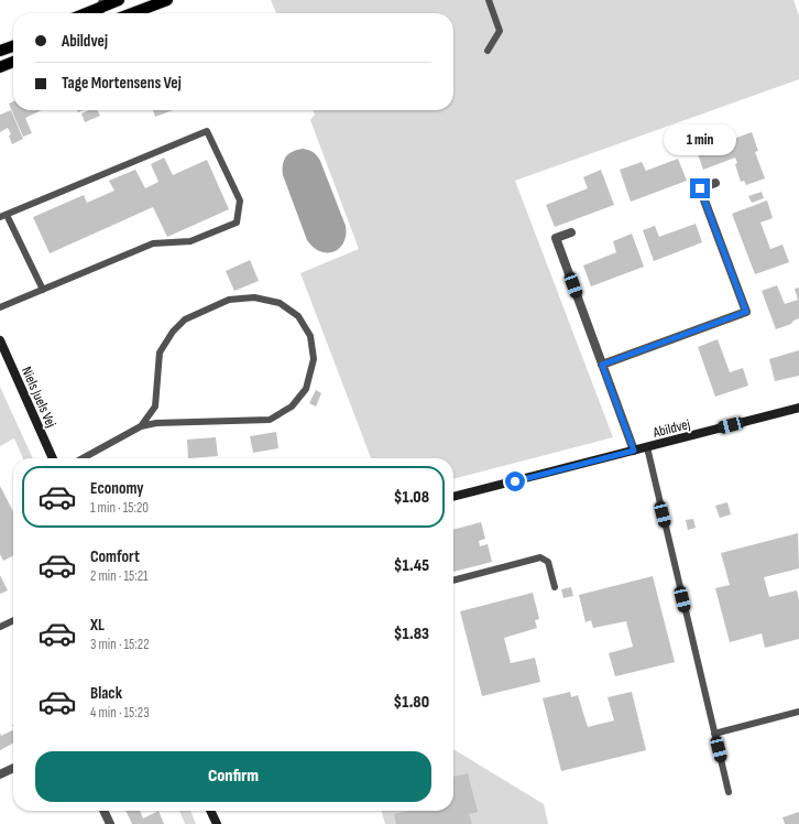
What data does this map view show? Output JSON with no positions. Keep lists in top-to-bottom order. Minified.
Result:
{"streets":{"street":["Niels Juels Vej","Abildvej"]},"page":{"banner":["Abildvej","Tage Mortensens Vej"],"bubble":"1 min","list":[{"name":"Economy","note":"1 min · 15:20","value":"$1.08"},{"name":"Comfort","note":"2 min · 15:21","value":"$1.45"},{"name":"XL","note":"3 min · 15:22","value":"$1.83"},{"name":"Black","note":"4 min · 15:23","value":"$1.80"}],"buttons":"Confirm"}}
